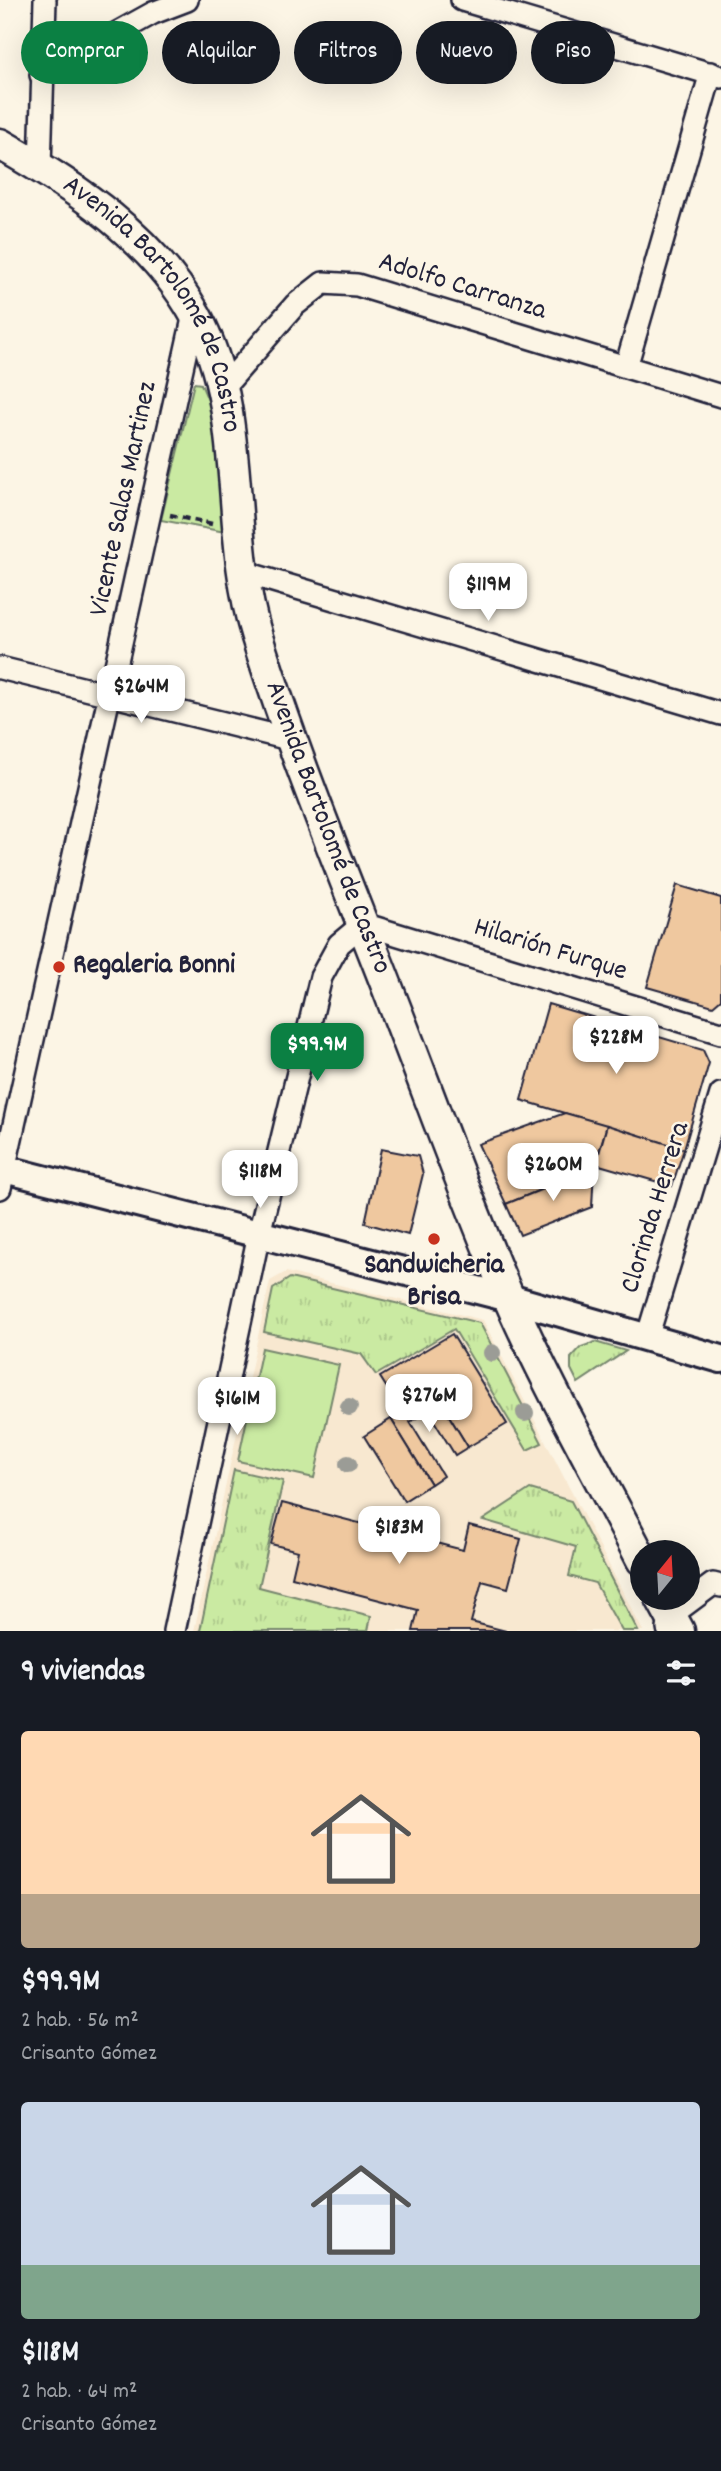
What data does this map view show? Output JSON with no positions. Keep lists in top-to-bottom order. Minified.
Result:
{"streets":{"main road":["Avenida Bartolomé de Castro"],"street":["Adolfo Carranza","Vicente Salas Martinez","Hilarión Furque","Clorinda Herrera"]},"crossings":[["Adolfo Carranza","Avenida Bartolomé de Castro"],["Avenida Bartolomé de Castro","Vicente Salas Martinez"],["Avenida Bartolomé de Castro","Hilarión Furque"]],"places":["Regaleria Bonni","Sandwicheria Brisa"],"north":"top","page":{"chip":["Comprar","Alquilar","Filtros","Nuevo","Piso"],"price":["$119M","$264M","$228M","$99.9M","$260M","$118M","$276M","$161M","$183M"],"heading":"9 viviendas","list":[{"name":"$99.9M","note":"2 hab. · 56 m² · Crisanto Gómez"},{"name":"$118M","note":"2 hab. · 64 m² · Crisanto Gómez"}]}}
